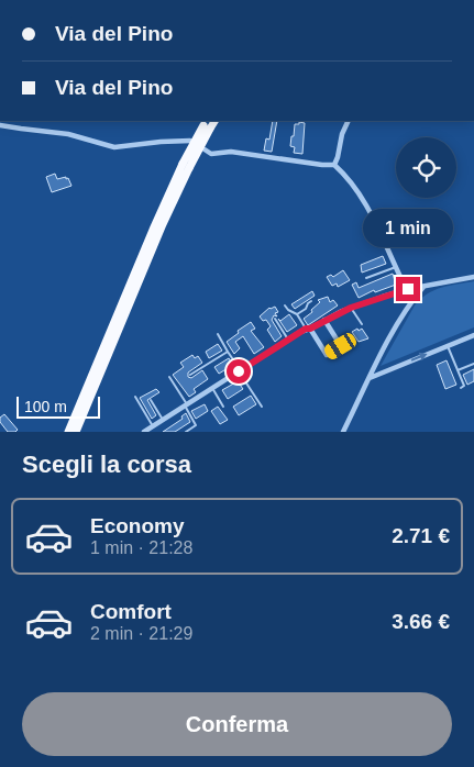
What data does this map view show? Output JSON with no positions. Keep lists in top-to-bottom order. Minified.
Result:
{"scale_bar":"100 m","page":{"banner":["Via del Pino","Via del Pino"],"bubble":"1 min","scale":"100 m","heading":"Scegli la corsa","list":[{"name":"Economy","note":"1 min · 21:28","value":"2.71 €"},{"name":"Comfort","note":"2 min · 21:29","value":"3.66 €"}],"buttons":"Conferma"}}
